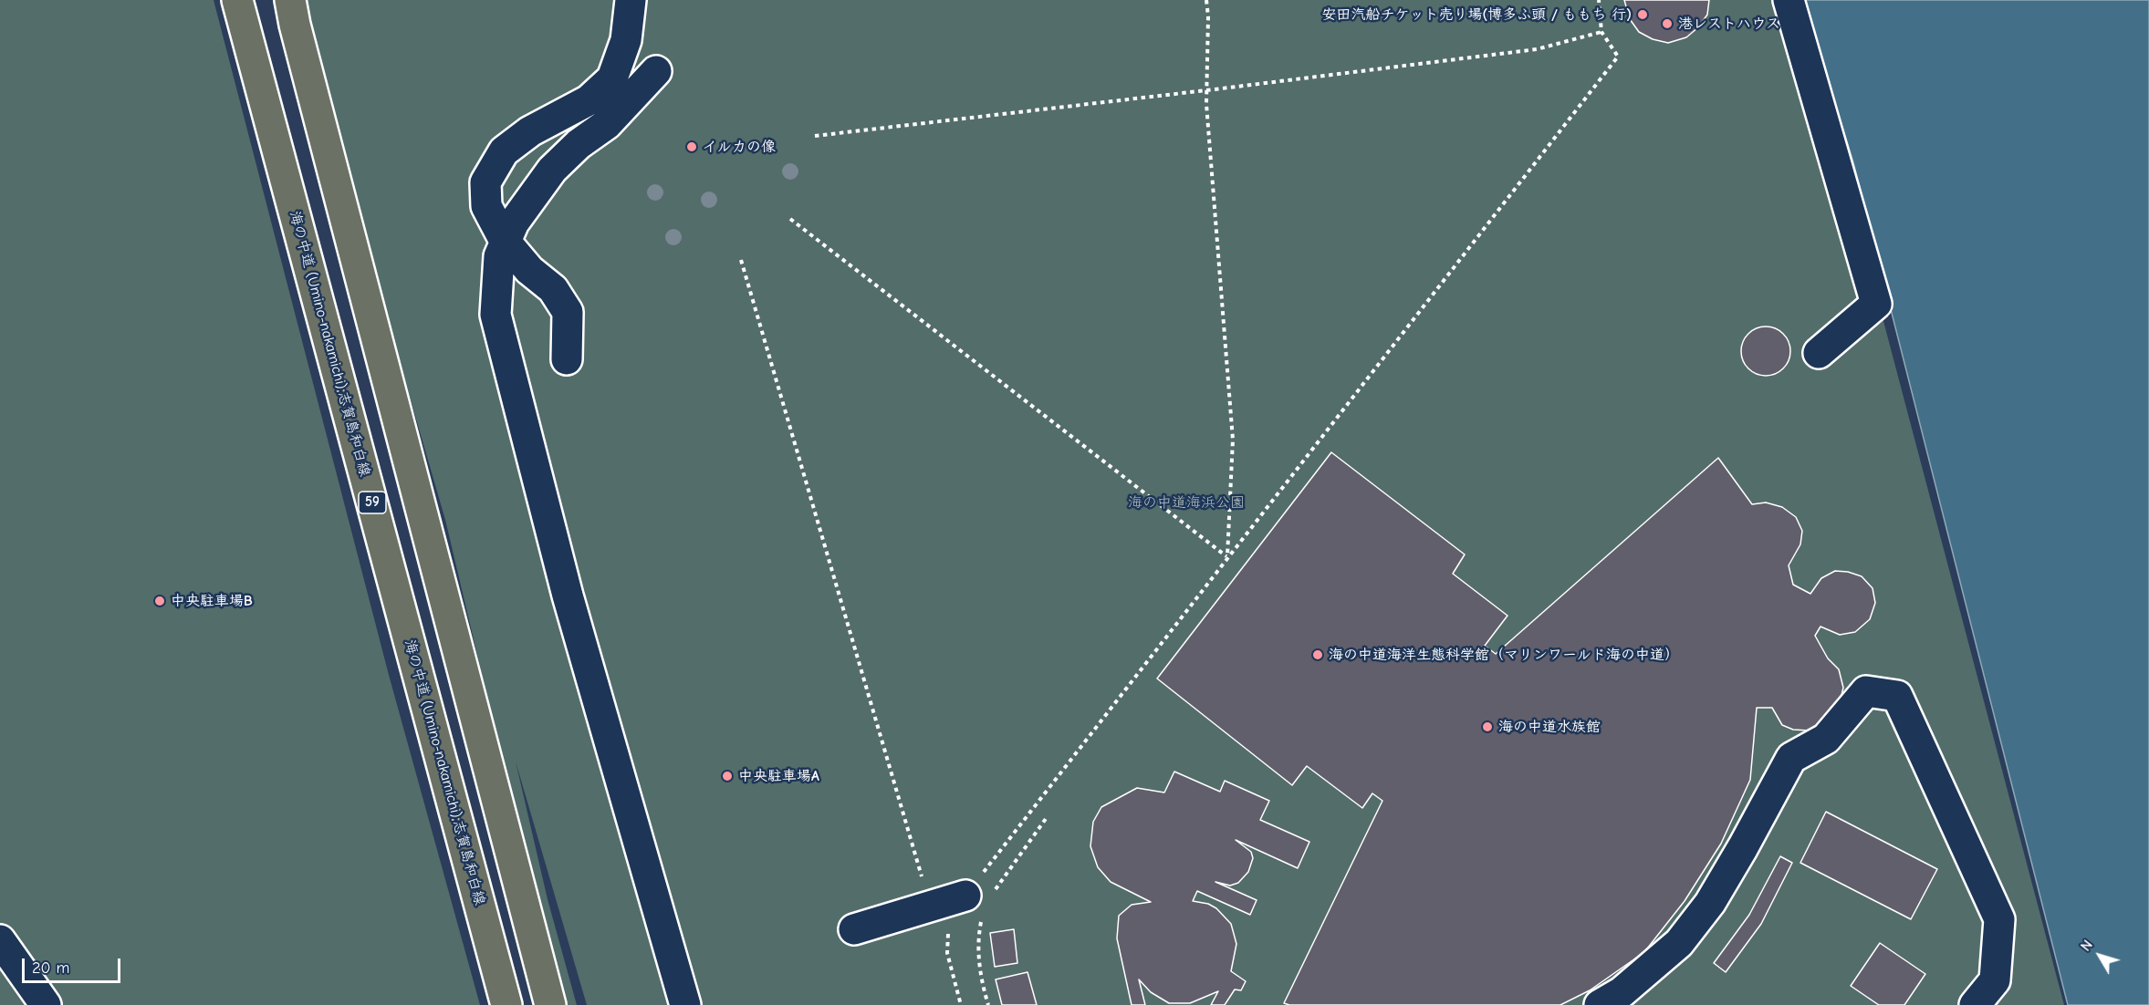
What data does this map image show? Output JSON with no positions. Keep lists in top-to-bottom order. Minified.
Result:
{"streets":{"main road":["海の中道 (Umino-nakamichi);志賀島和白線","59"]},"parks":["海の中道海浜公園"],"places":["安田汽船チケット売り場(博多ふ頭 / ももち 行)","港レストハウス","イルカの像","中央駐車場B","海の中道海洋生態科学館（マリンワールド海の中道）","海の中道水族館","中央駐車場A"],"scale_bar":"20 m","north":"top left"}
